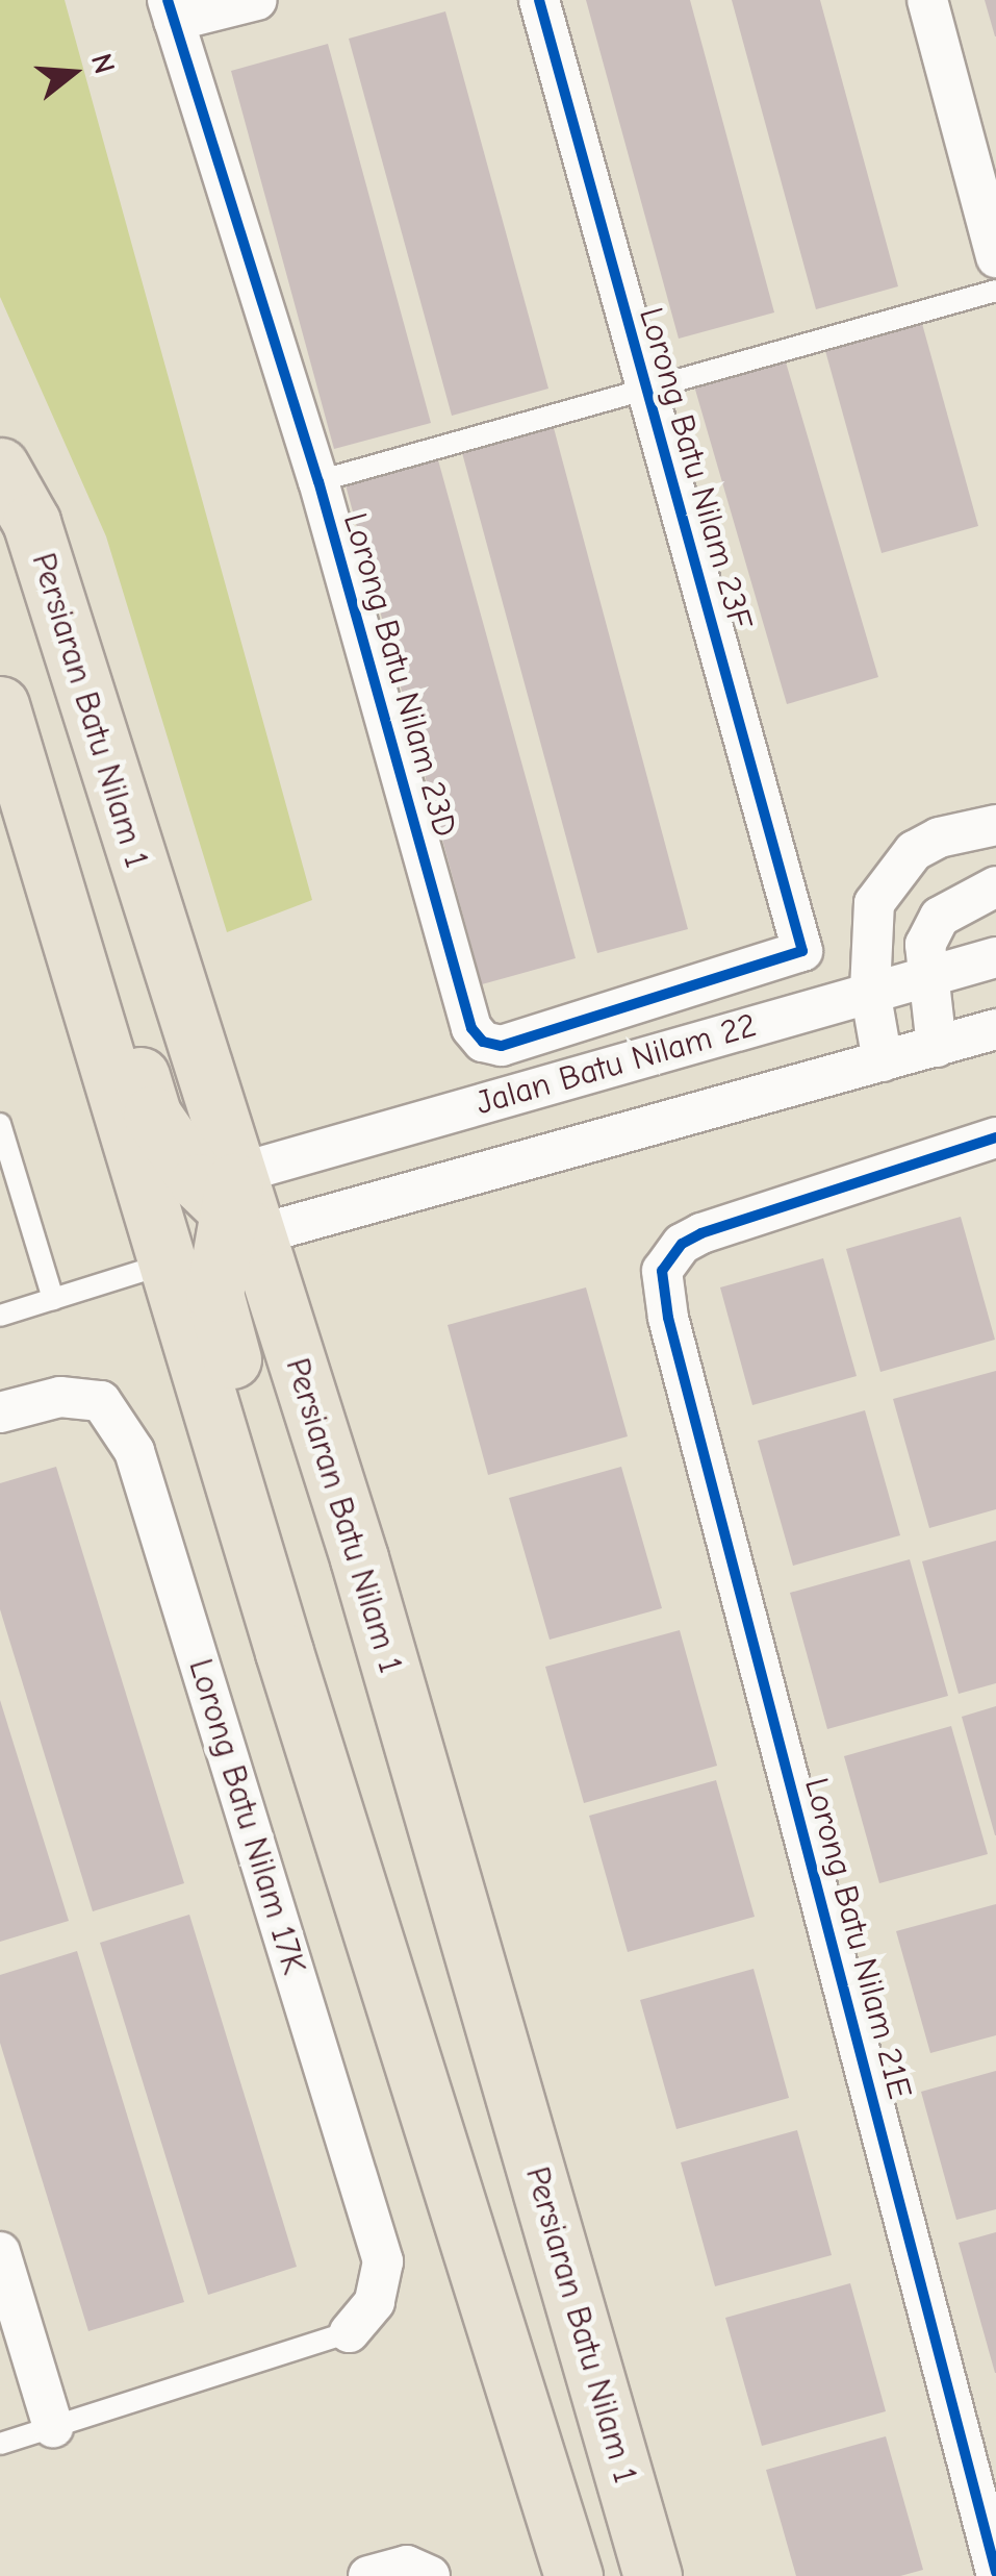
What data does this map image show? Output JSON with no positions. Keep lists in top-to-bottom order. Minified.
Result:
{"streets":{"main road":["Persiaran Batu Nilam 1"],"street":["Lorong Batu Nilam 23F","Lorong Batu Nilam 23D","Jalan Batu Nilam 22","Lorong Batu Nilam 17K","Lorong Batu Nilam 21E"]},"crossings":[["Lorong Batu Nilam 23F","Lorong Batu Nilam 23D"],["Persiaran Batu Nilam 1","Jalan Batu Nilam 22"]],"north":"right"}
